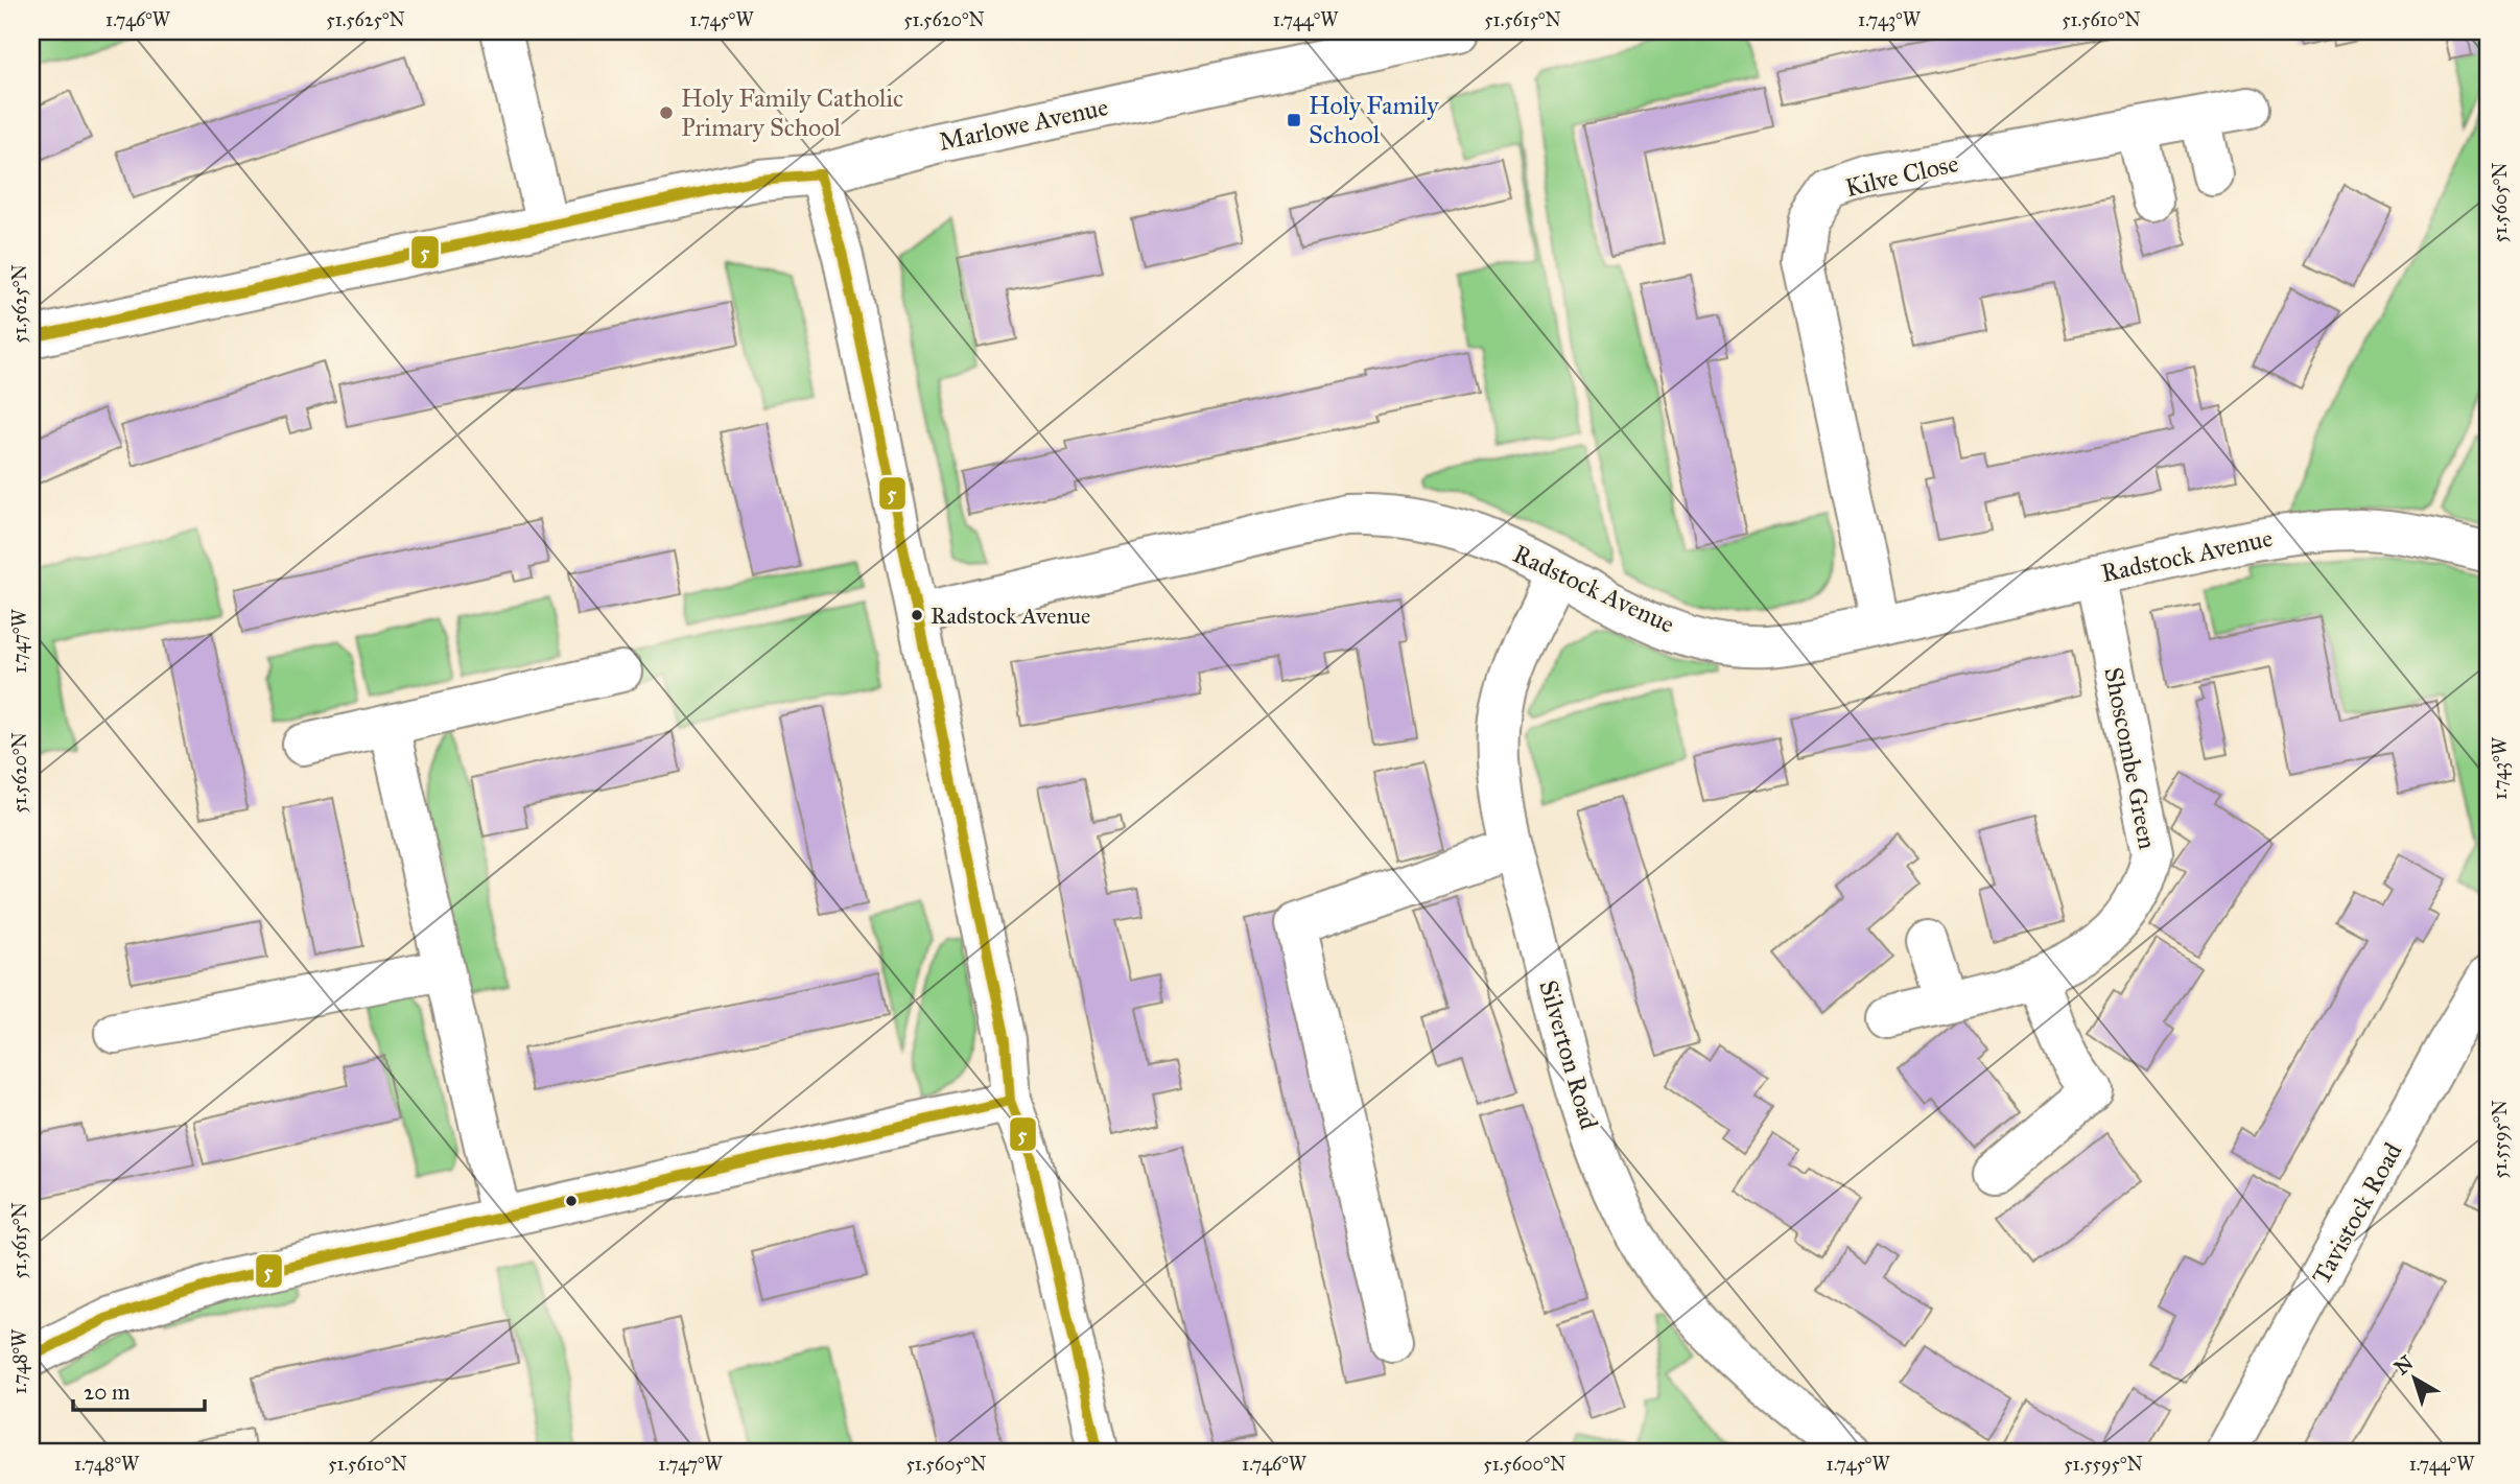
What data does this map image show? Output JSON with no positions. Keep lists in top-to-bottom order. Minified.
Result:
{"streets":{"street":["Marlowe Avenue","Kilve Close","Radstock Avenue","Shoscombe Green","Silverton Road","Tavistock Road"]},"crossings":[["Kilve Close","Radstock Avenue"],["Radstock Avenue","Shoscombe Green"],["Radstock Avenue","Silverton Road"]],"places":{"other":["Holy Family Catholic Primary School","Radstock Avenue"],"transit":["Holy Family School"]},"lines":["transit line 5"],"scale_bar":"20 m","north":"top left","coordinates":["1.746°W","51.5625°N","1.745°W","51.5620°N","1.744°W","51.5615°N","1.743°W","51.5610°N","51.5605°N","1.747°W","51.5595°N","1.748°W","51.5600°N"]}
